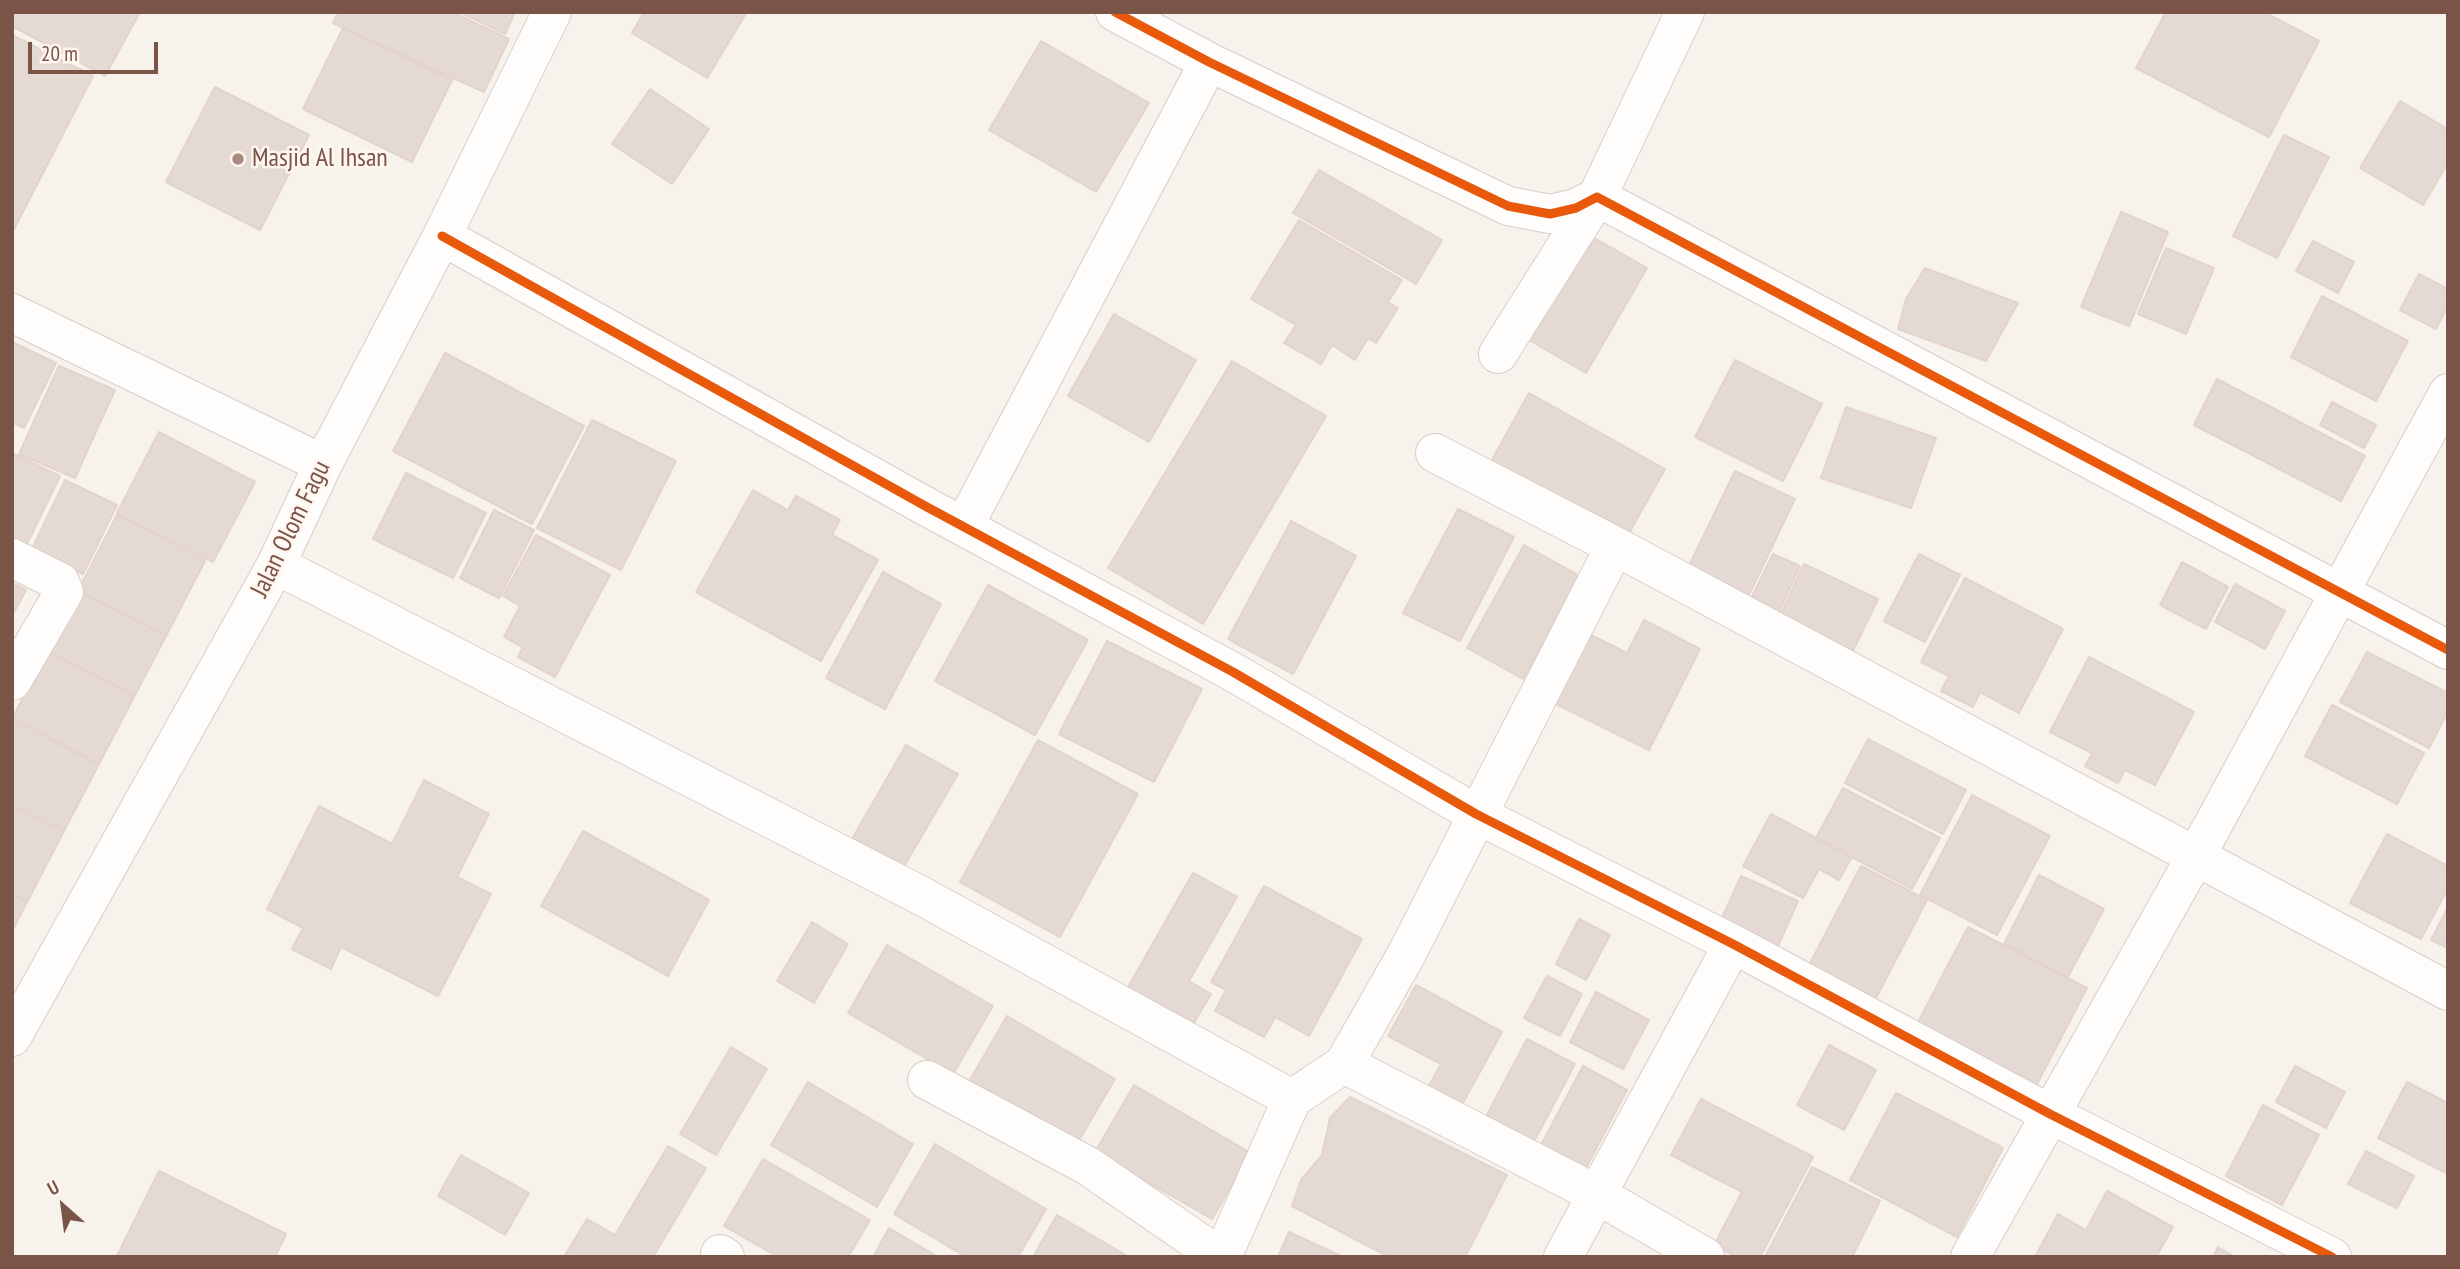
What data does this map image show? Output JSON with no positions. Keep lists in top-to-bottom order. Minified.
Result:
{"streets":{"street":["Jalan Olom Fagu"]},"places":["Masjid Al Ihsan"],"scale_bar":"20 m","north":"top left"}
